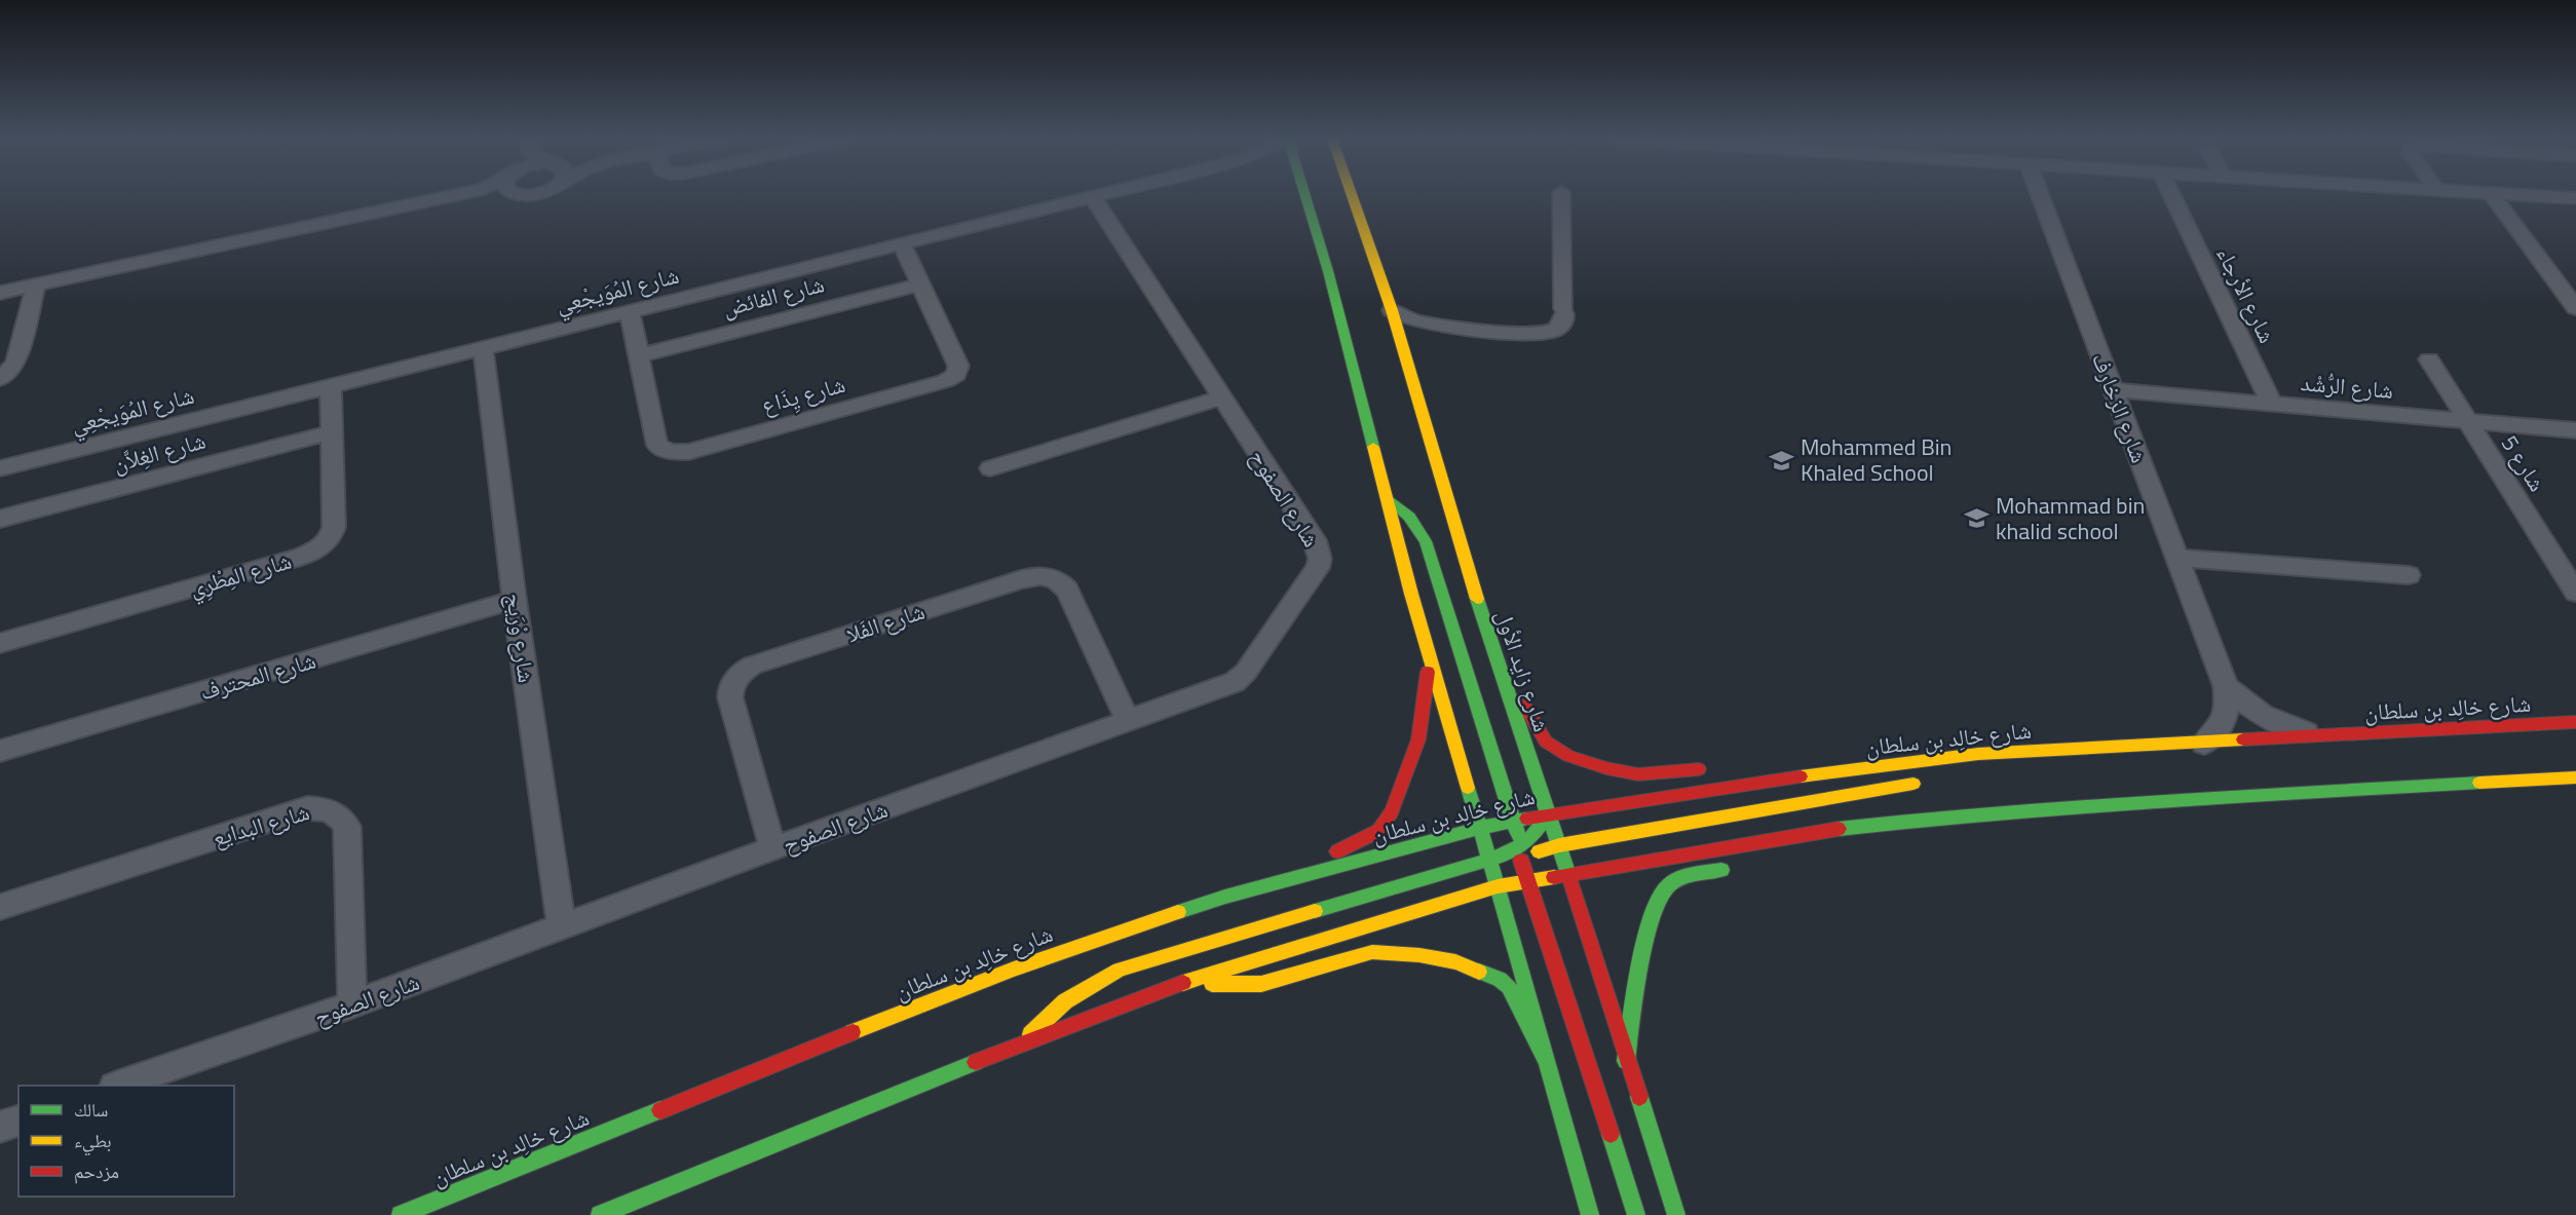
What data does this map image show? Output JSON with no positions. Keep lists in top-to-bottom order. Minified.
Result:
{"streets":{"main road":["شارع زايد الأول","شارع خالِد بن سلطان"],"street":["شارع المُوَيجْعِي","شارع الأرجاء","شارع الفائض","شارع الرُّشْد","شارع يِذَاع","شارع الزخارف","شارع الغِلاَّن","شارع 5","شارع الصفوح","شارع المِطْرِي","شارع الفَلا","شارع وْرَيج","شارع المحترف","شارع البدايع"]},"crossings":[["شارع المُوَيجْعِي","شارع يِذَاع"],["شارع المُوَيجْعِي","شارع الصفوح"],["شارع المُوَيجْعِي","شارع المِطْرِي"],["شارع المُوَيجْعِي","شارع وْرَيج"],["شارع الأرجاء","شارع الرُّشْد"],["شارع الفائض","شارع يِذَاع"],["شارع الرُّشْد","شارع الزخارف"],["شارع الرُّشْد","شارع 5"],["شارع الزخارف","شارع خالِد بن سلطان"],["شارع الغِلاَّن","شارع المِطْرِي"],["شارع الصفوح","شارع الفَلا"],["شارع الصفوح","شارع وْرَيج"],["شارع الصفوح","شارع البدايع"],["شارع وْرَيج","شارع المحترف"],["شارع زايد الأول","شارع خالِد بن سلطان"]],"places":{"school or university":["Mohammed Bin Khaled School","Mohammad bin khalid school"]},"legend":["سالك","بطيء","مزدحم"]}
